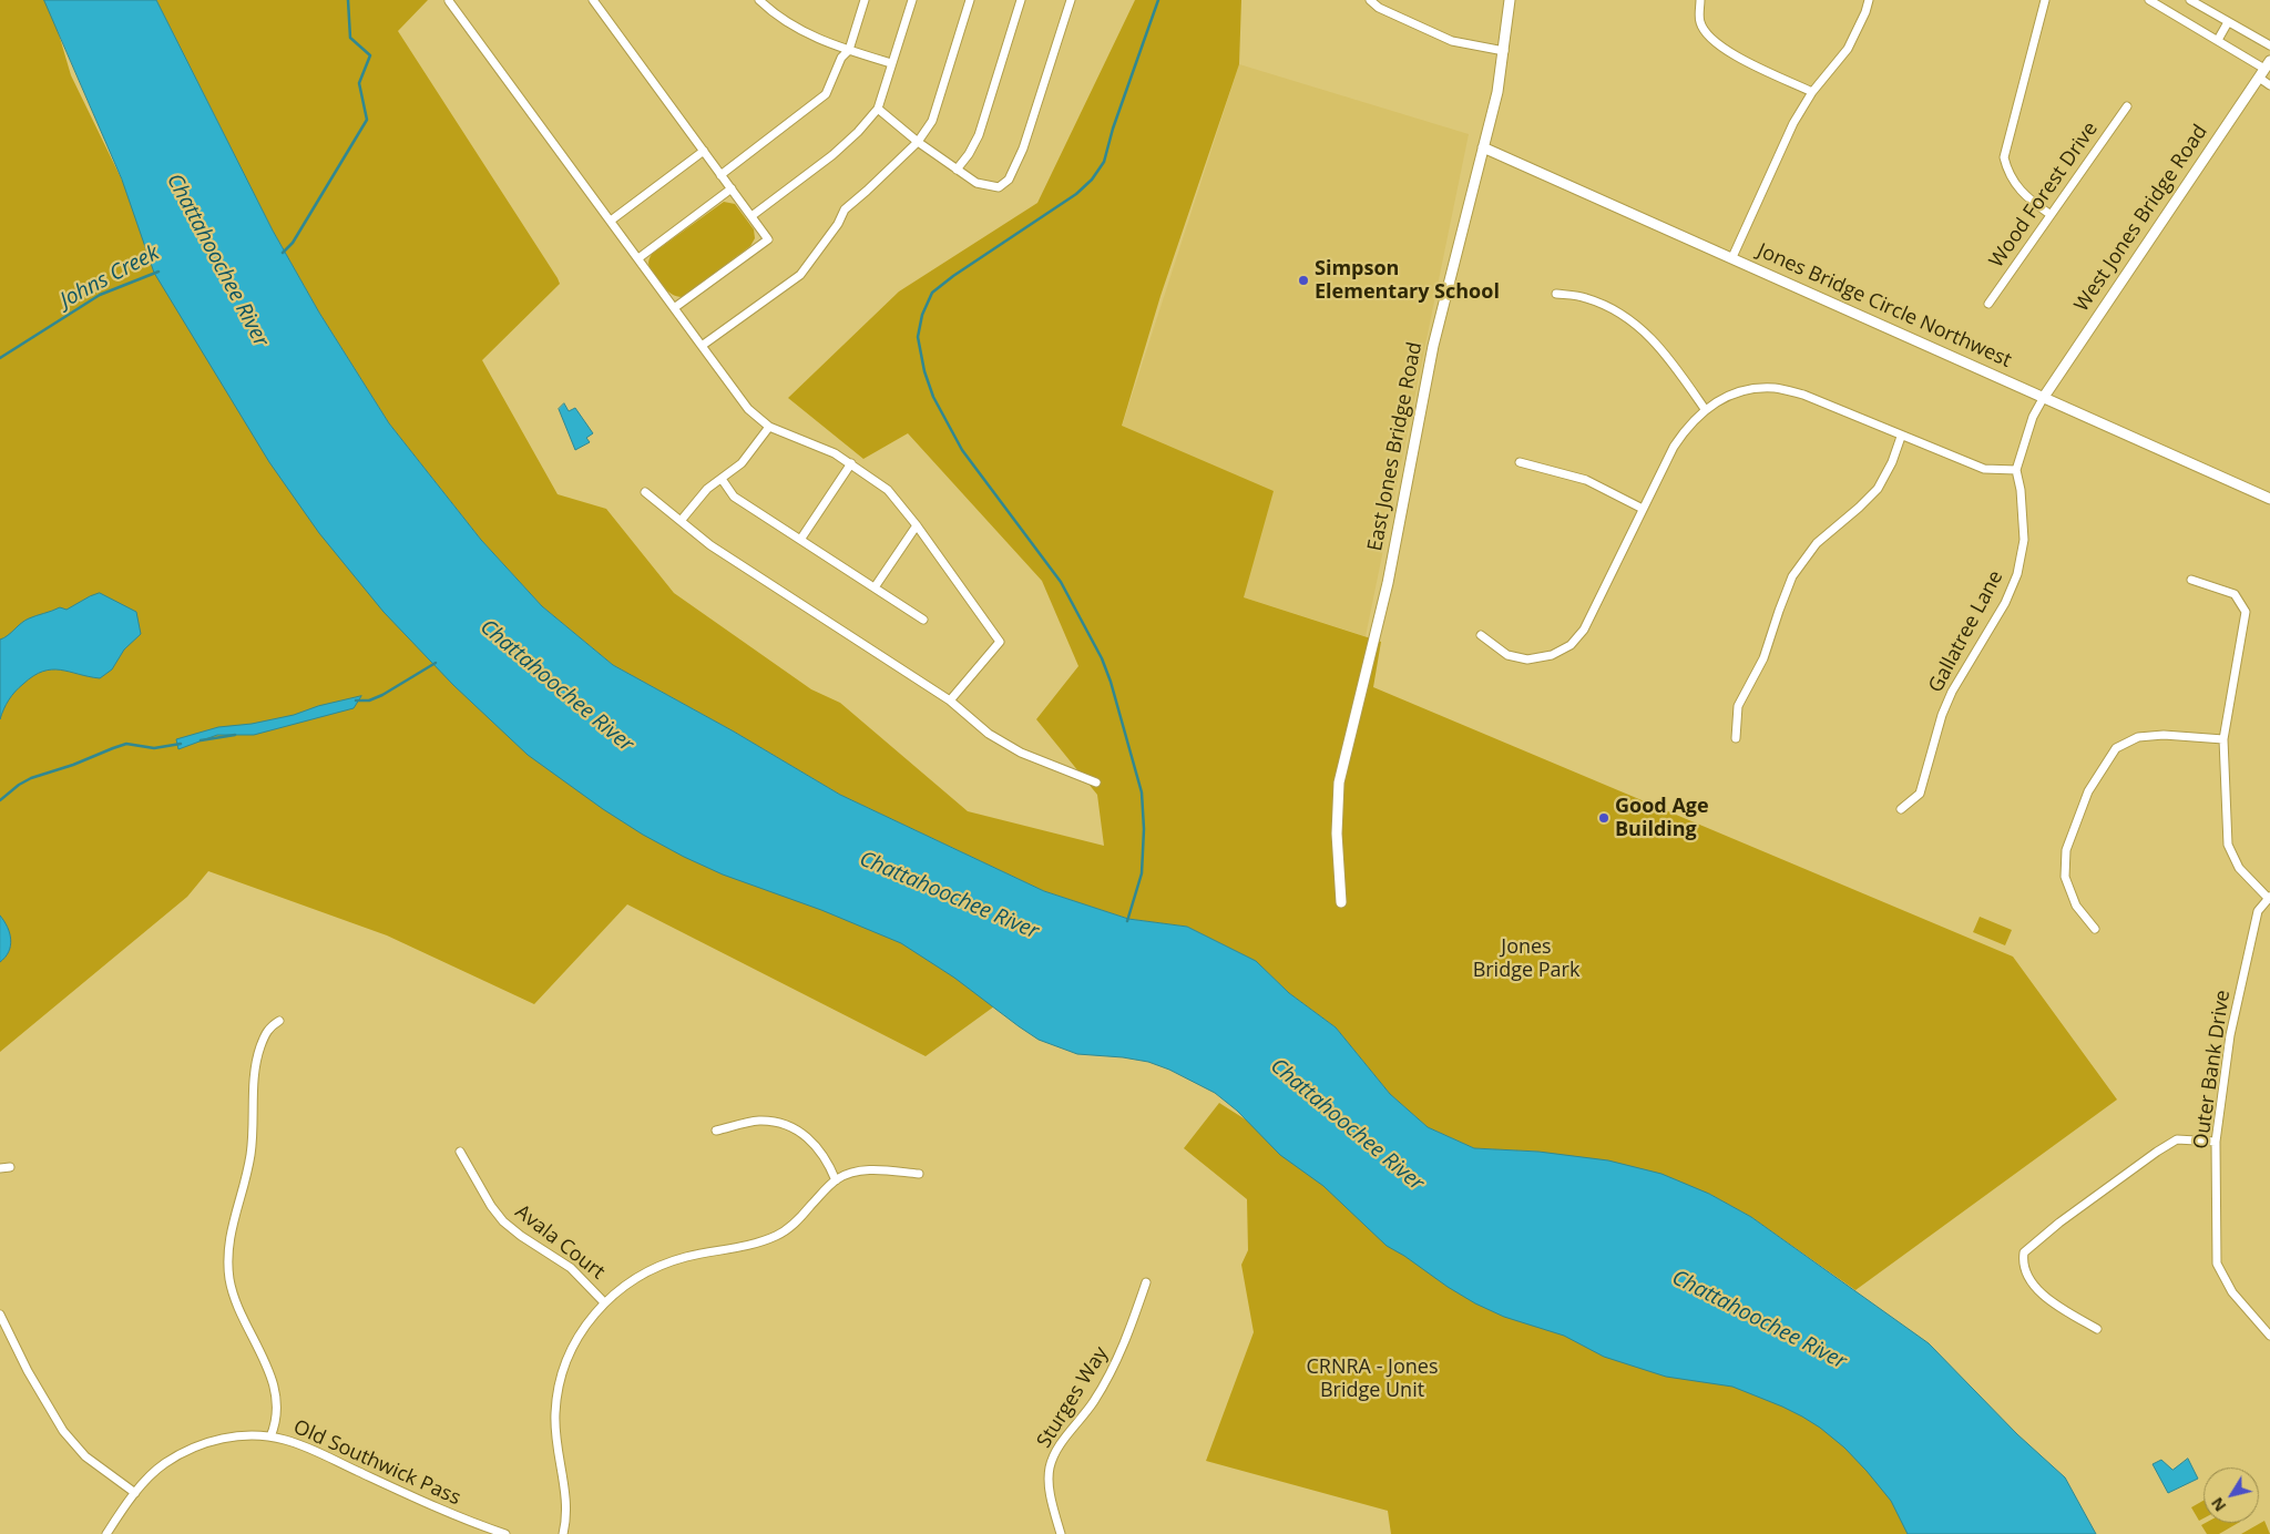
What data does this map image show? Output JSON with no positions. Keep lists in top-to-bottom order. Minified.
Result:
{"streets":{"street":["Wood Forest Drive","West Jones Bridge Road","Jones Bridge Circle Northwest","East Jones Bridge Road","Gallatree Lane","Outer Bank Drive","Avala Court","Sturges Way","Old Southwick Pass"]},"crossings":[["West Jones Bridge Road","Jones Bridge Circle Northwest"],["West Jones Bridge Road","Gallatree Lane"],["Jones Bridge Circle Northwest","East Jones Bridge Road"],["Jones Bridge Circle Northwest","Gallatree Lane"]],"water":["Chattahoochee River","Johns Creek"],"parks":["Jones Bridge Park","CRNRA - Jones Bridge Unit"],"places":["Simpson Elementary School","Good Age Building"],"north":"bottom left"}
